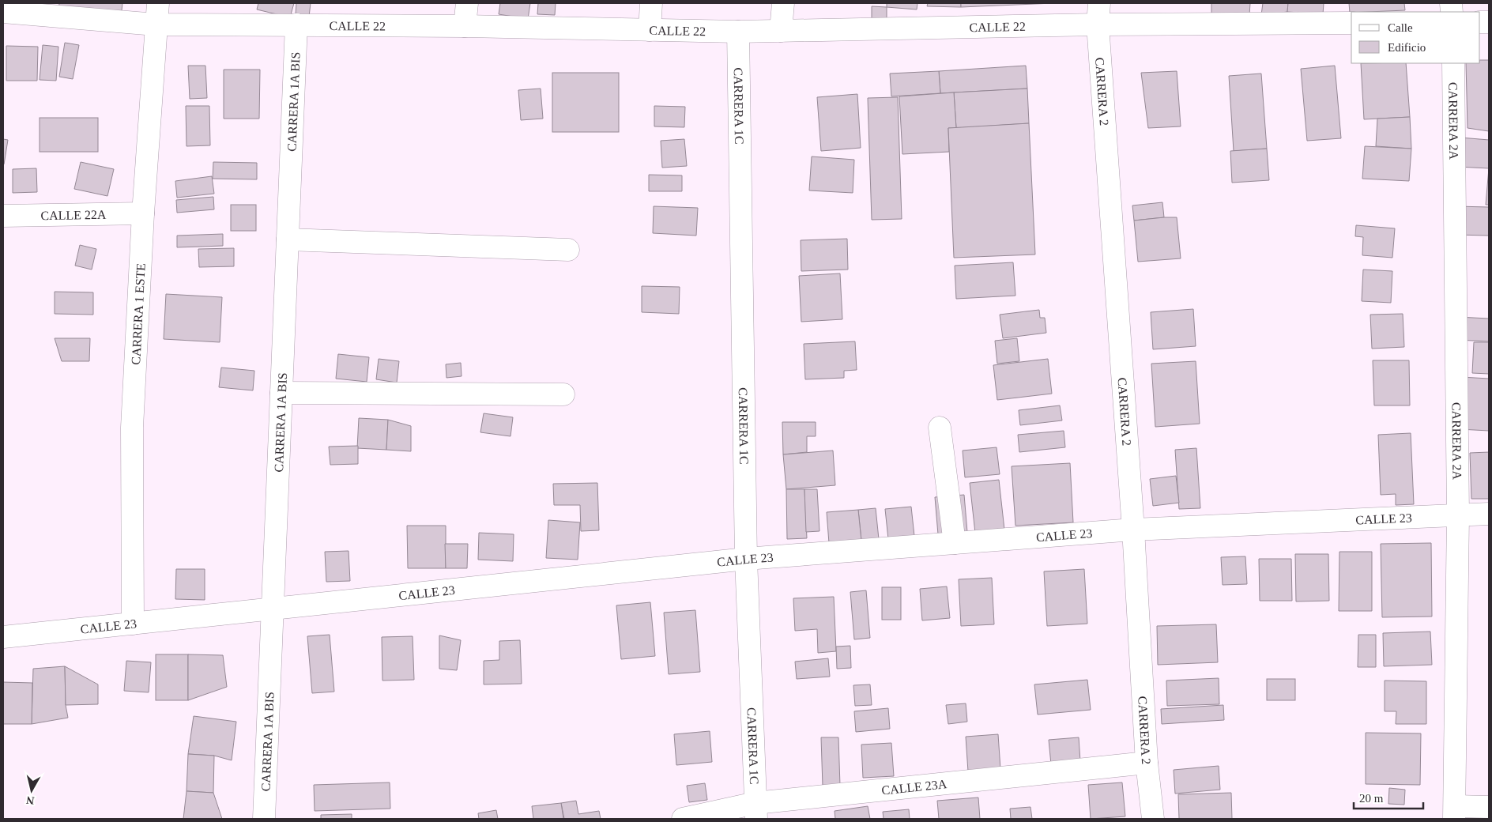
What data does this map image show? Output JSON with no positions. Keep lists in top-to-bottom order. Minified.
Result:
{"streets":{"street":["CALLE 22","CARRERA 2","CARRERA 1A BIS","CARRERA 1C","CARRERA 2A","CALLE 22A","CARRERA 1 ESTE","CALLE 23","CALLE 23A"]},"crossings":[["CALLE 22","CARRERA 2"],["CALLE 22","CARRERA 1A BIS"],["CALLE 22","CARRERA 1C"],["CALLE 22","CARRERA 1 ESTE"],["CARRERA 2","CALLE 23"],["CARRERA 2","CALLE 23A"],["CARRERA 1A BIS","CALLE 23"],["CARRERA 1C","CALLE 23"],["CARRERA 1C","CALLE 23A"],["CARRERA 2A","CALLE 23"],["CALLE 22A","CARRERA 1 ESTE"],["CARRERA 1 ESTE","CALLE 23"]],"legend":["Calle","Edificio"],"scale_bar":"20 m","north":"bottom"}
